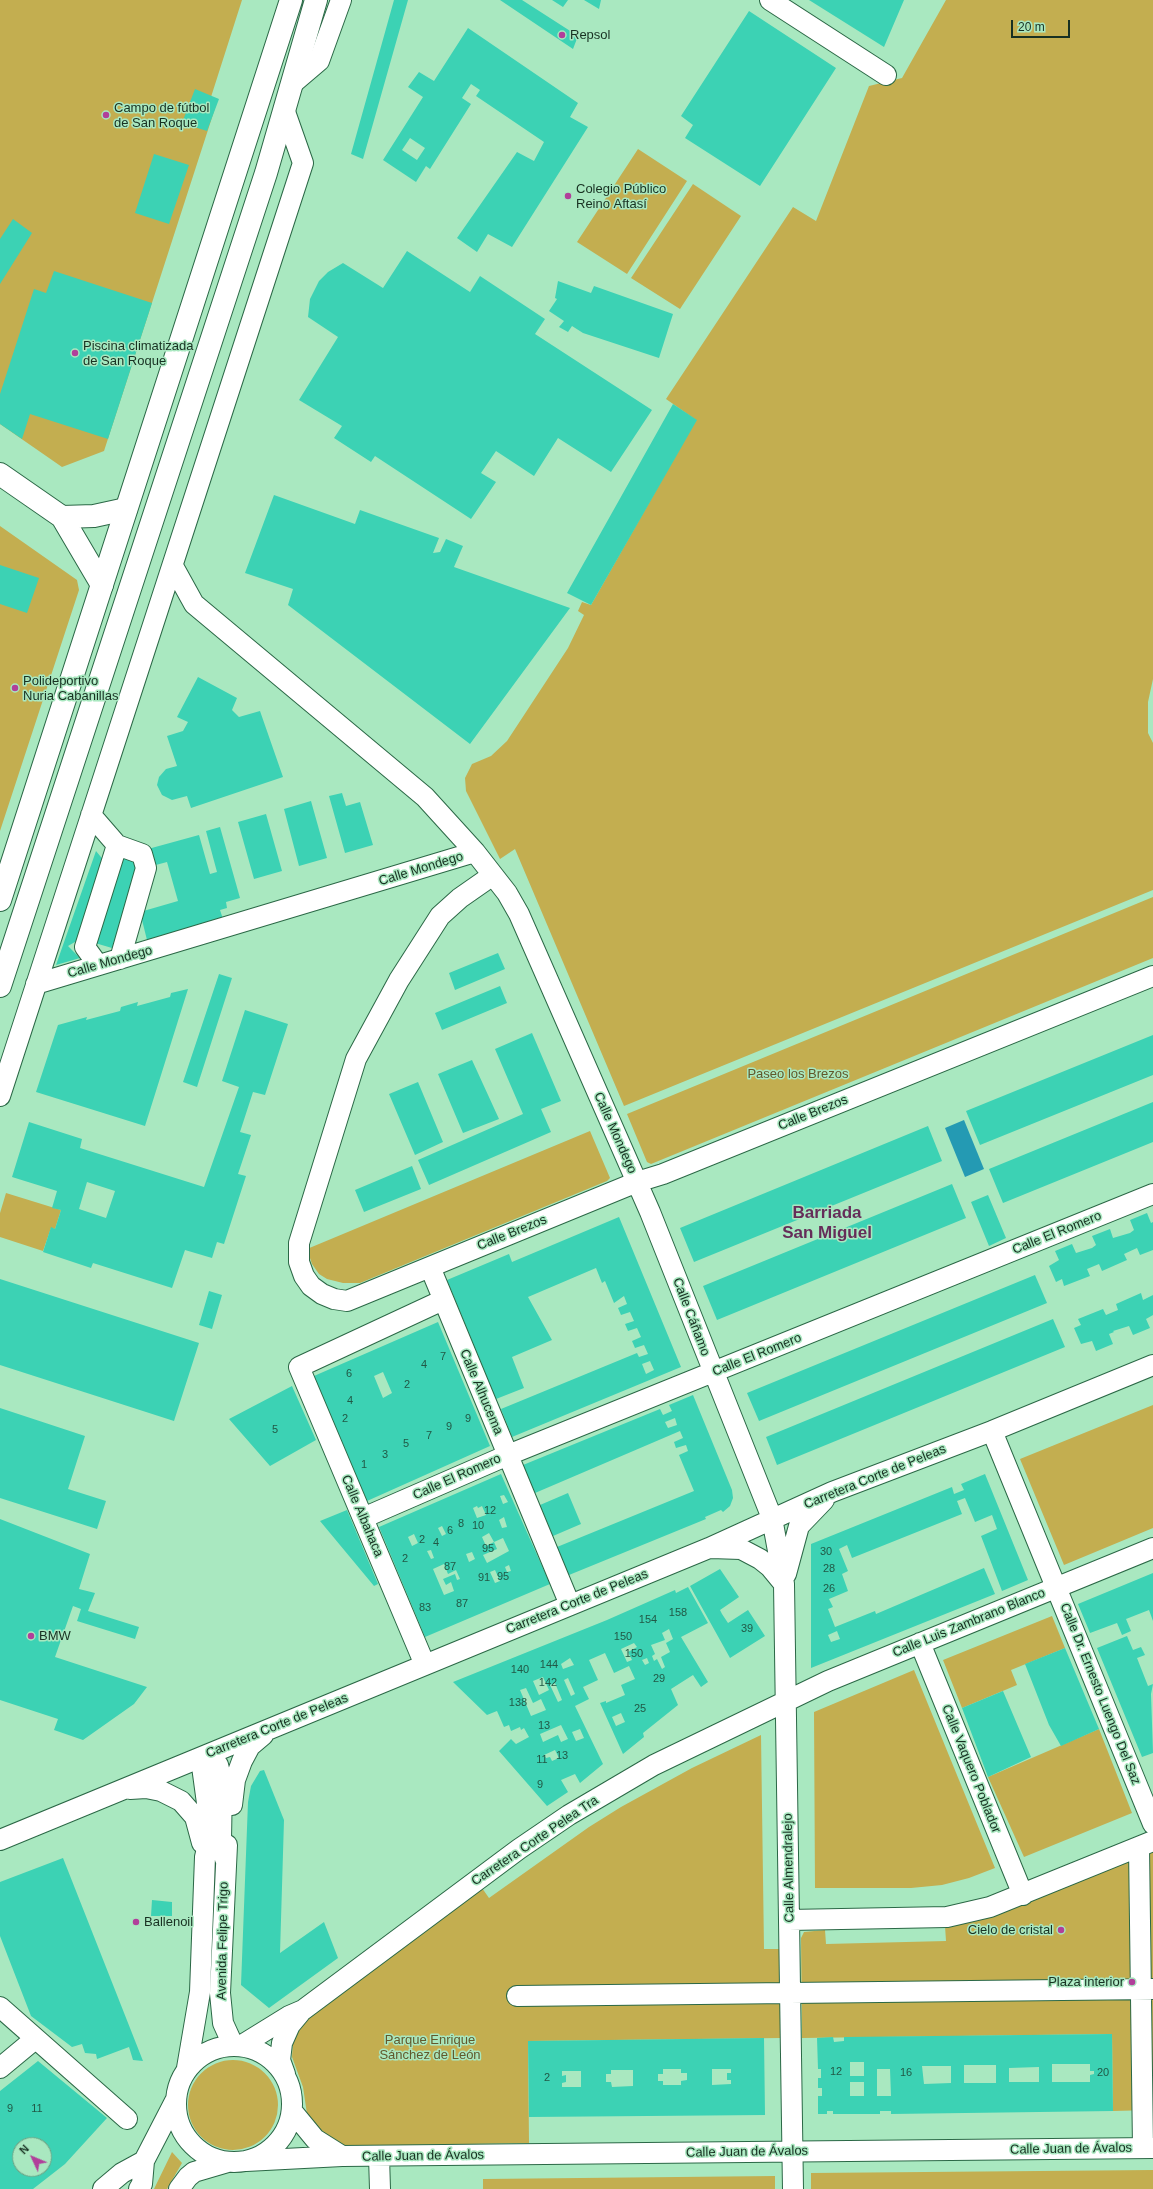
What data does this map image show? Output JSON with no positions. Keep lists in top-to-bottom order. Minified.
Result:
{"streets":{"street":["Calle Mondego","Calle Brezos","Calle El Romero","Calle Cáñamo","Calle Alhucema","Carretera Corte de Peleas","Calle Albahaca","Calle Luis Zambrano Blanco","Calle Dr. Ernesto Luengo Del Saz","Calle Vaquero Poblador","Carretera Corte Pelea Tra","Calle Almendralejo","Avenida Felipe Trigo","Calle Juan de Ávalos"]},"crossings":[["Calle Mondego","Calle Brezos"],["Calle Mondego","Calle Cáñamo"],["Calle Brezos","Calle Cáñamo"],["Calle Brezos","Calle Alhucema"],["Calle El Romero","Calle Cáñamo"],["Calle El Romero","Calle Alhucema"],["Calle El Romero","Calle Albahaca"],["Calle Cáñamo","Carretera Corte de Peleas"],["Calle Cáñamo","Calle Almendralejo"],["Calle Alhucema","Carretera Corte de Peleas"],["Calle Alhucema","Calle Albahaca"],["Carretera Corte de Peleas","Calle Albahaca"],["Carretera Corte de Peleas","Calle Dr. Ernesto Luengo Del Saz"],["Carretera Corte de Peleas","Calle Almendralejo"],["Carretera Corte de Peleas","Avenida Felipe Trigo"],["Calle Luis Zambrano Blanco","Calle Dr. Ernesto Luengo Del Saz"],["Calle Luis Zambrano Blanco","Calle Vaquero Poblador"],["Calle Luis Zambrano Blanco","Carretera Corte Pelea Tra"],["Calle Luis Zambrano Blanco","Calle Almendralejo"],["Carretera Corte Pelea Tra","Calle Almendralejo"],["Carretera Corte Pelea Tra","Avenida Felipe Trigo"],["Carretera Corte Pelea Tra","Calle Juan de Ávalos"],["Calle Almendralejo","Calle Juan de Ávalos"],["Avenida Felipe Trigo","Calle Juan de Ávalos"]],"districts":["Barriada San Miguel"],"parks":["Paseo los Brezos","Parque Enrique Sánchez de León"],"places":["Repsol","Campo de fútbol de San Roque","Colegio Público Reino Aftasí","Piscina climatizada de San Roque","Polideportivo Nuria Cabanillas","BMW","Ballenoil","Cielo de cristal","Plaza interior"],"house_numbers":["7","4","6","2","4","2","9","9","5","7","5","3","1","12","8","10","6","2","4","95","30","2","87","28","95","91","26","87","83","158","154","39","150","150","144","140","29","142","138","25","13","13","11","9","12","16","20","2","9","11"],"scale_bar":"20 m","north":"top left"}
